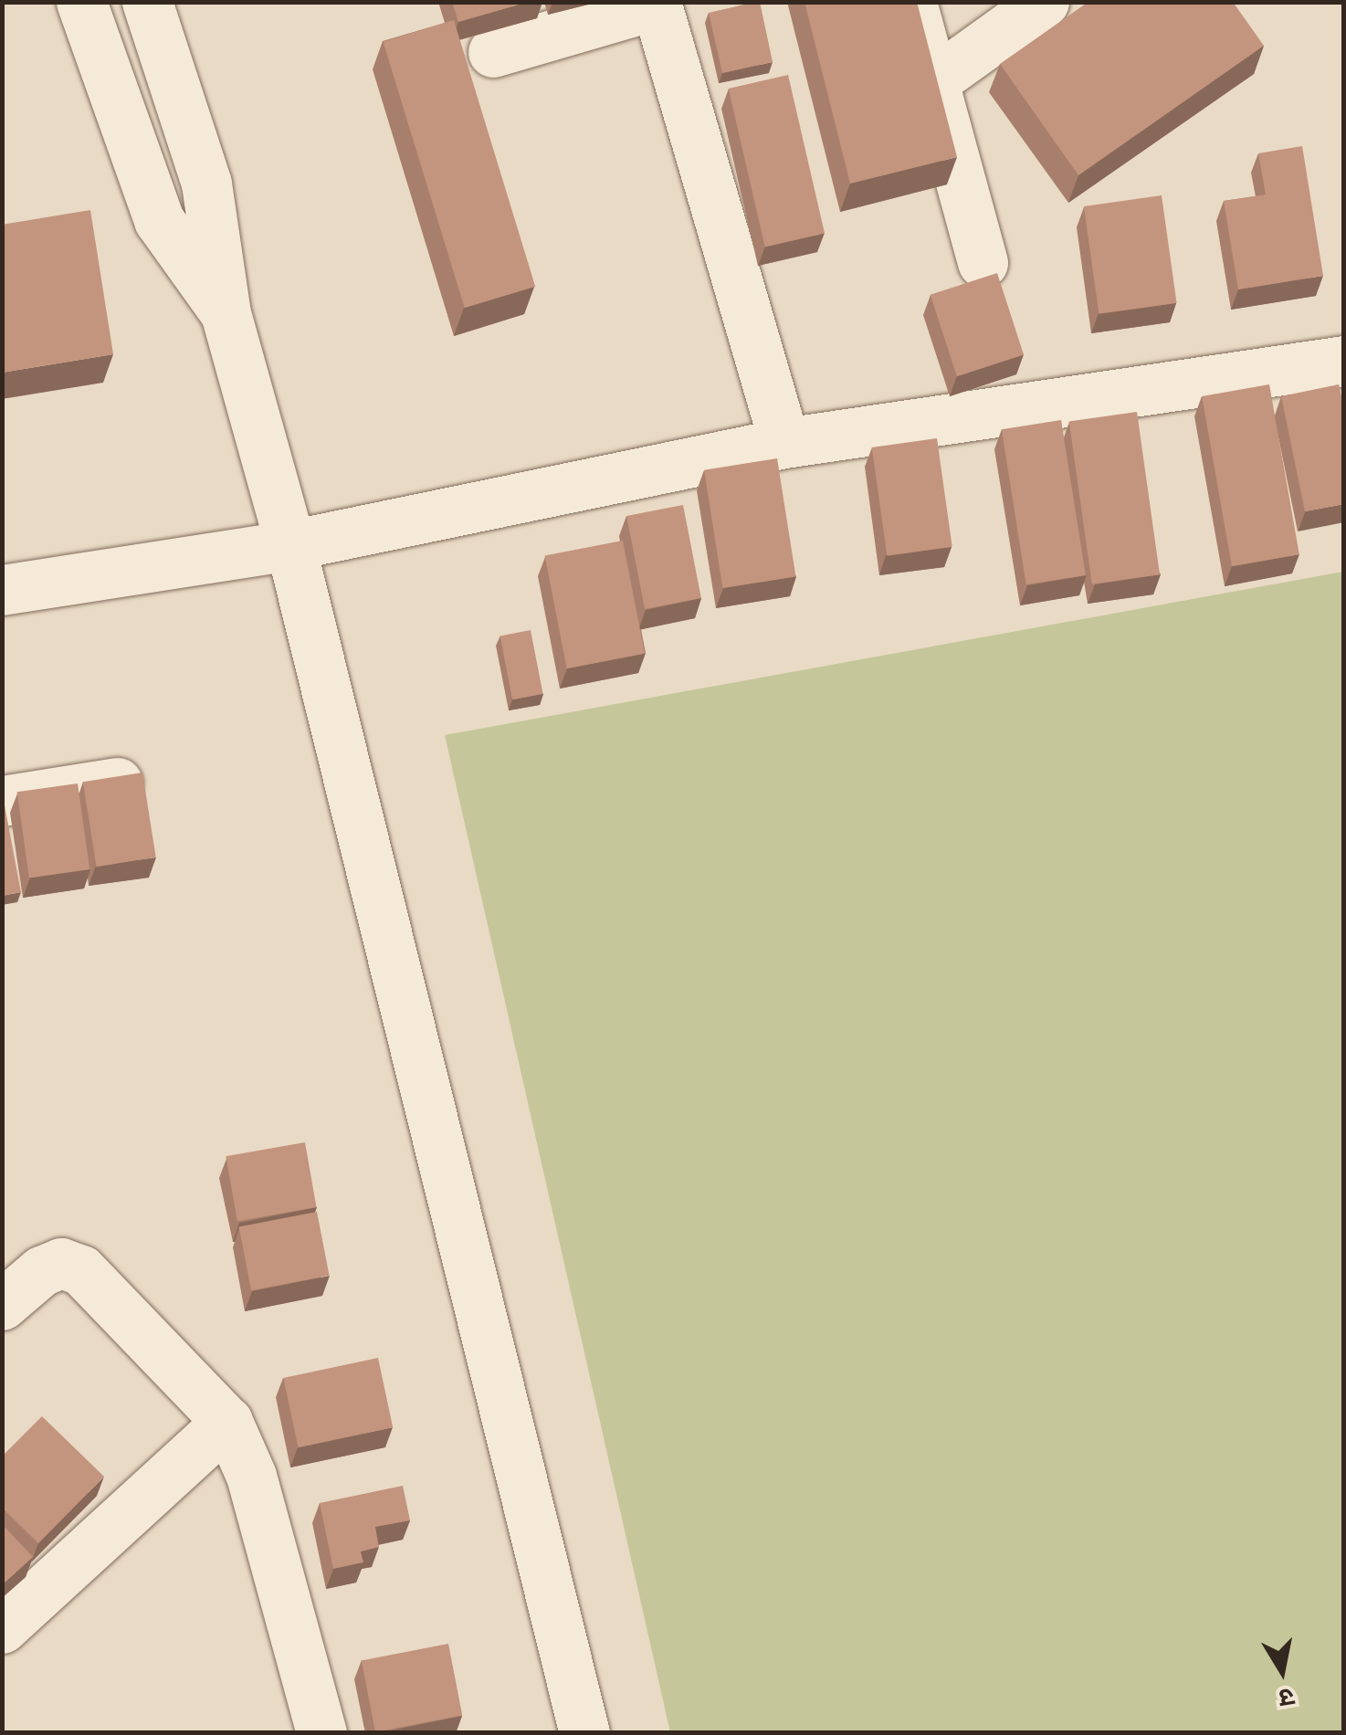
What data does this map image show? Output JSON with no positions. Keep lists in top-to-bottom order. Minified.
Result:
{"north":"bottom"}
